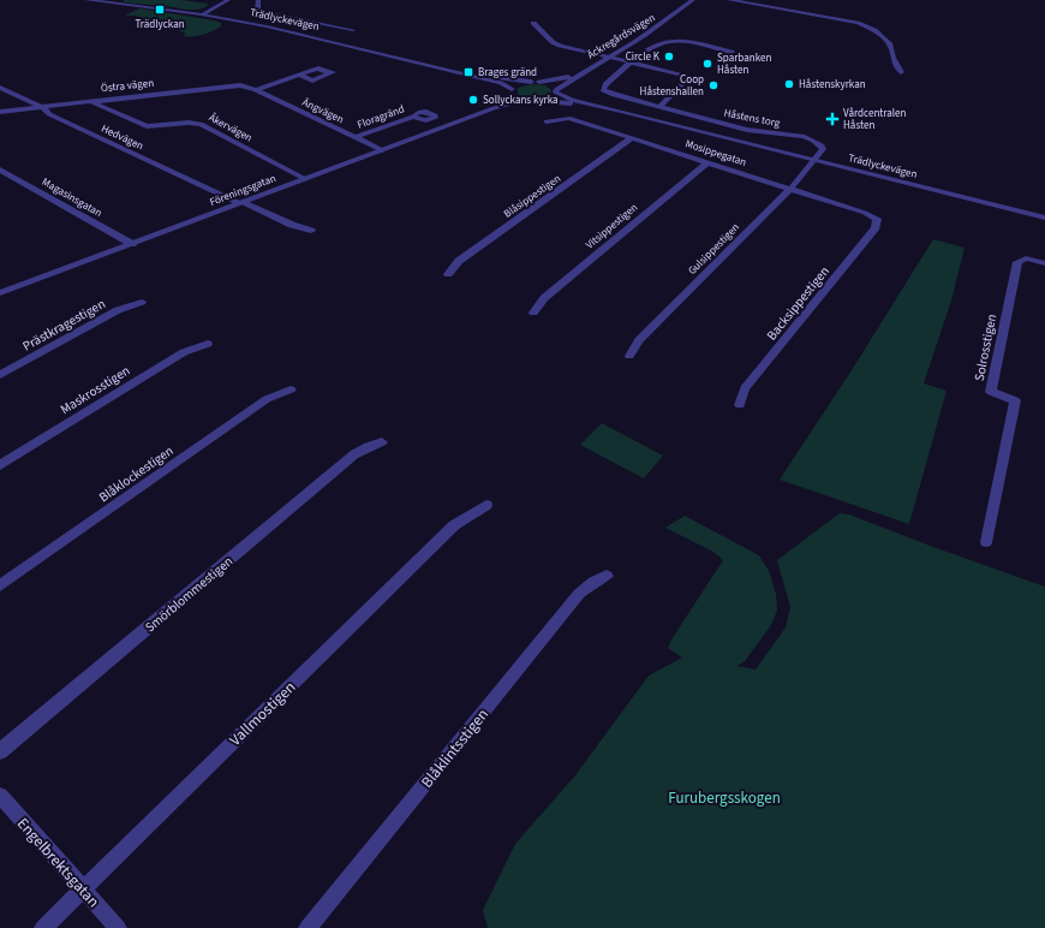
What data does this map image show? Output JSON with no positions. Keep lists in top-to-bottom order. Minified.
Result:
{"streets":{"street":["Trädlyckevägen","Äckregårdsvägen","Östra vägen","Ängvägen","Floragränd","Håstens torg","Åkervägen","Hedvägen","Mosippegatan","Föreningsgatan","Blåsippestigen","Magasinsgatan","Vitsippestigen","Gulsippestigen","Backsippestigen","Prästkragestigen","Solrosstigen","Maskrosstigen","Blåklockestigen","Smörblommestigen","Vallmostigen","Blåklintsstigen","Engelbrektsgatan"]},"crossings":[["Trädlyckevägen","Äckregårdsvägen"],["Trädlyckevägen","Håstens torg"],["Trädlyckevägen","Föreningsgatan"],["Trädlyckevägen","Gulsippestigen"],["Äckregårdsvägen","Föreningsgatan"],["Östra vägen","Ängvägen"],["Östra vägen","Åkervägen"],["Östra vägen","Hedvägen"],["Ängvägen","Floragränd"],["Ängvägen","Föreningsgatan"],["Håstens torg","Gulsippestigen"],["Åkervägen","Föreningsgatan"],["Hedvägen","Föreningsgatan"],["Mosippegatan","Blåsippestigen"],["Mosippegatan","Vitsippestigen"],["Mosippegatan","Gulsippestigen"],["Mosippegatan","Backsippestigen"],["Föreningsgatan","Magasinsgatan"],["Vallmostigen","Engelbrektsgatan"]],"parks":["Furubergsskogen"],"places":{"transit":["Trädlyckan","Brages gränd"],"other":["Circle K","Sparbanken Håsten","Håstenskyrkan","Coop Håstenshallen","Sollyckans kyrka"],"health":["Vårdcentralen Håsten"]}}
